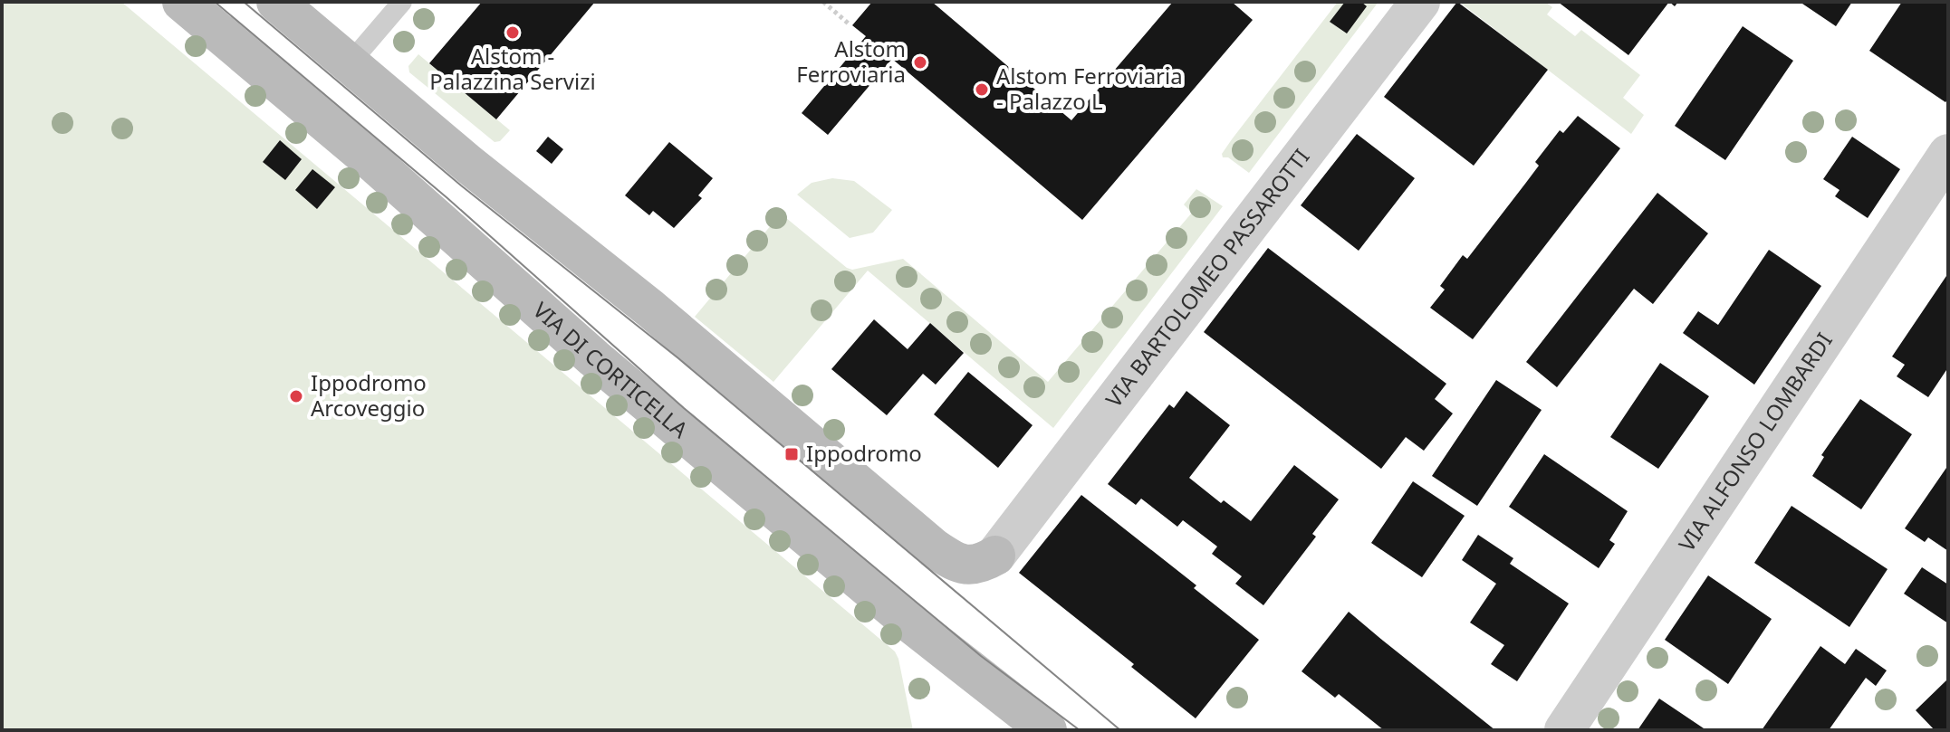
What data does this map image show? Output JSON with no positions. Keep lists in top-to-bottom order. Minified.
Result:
{"streets":{"main road":["VIA DI CORTICELLA"],"street":["VIA BARTOLOMEO PASSAROTTI","VIA ALFONSO LOMBARDI"]},"places":{"other":["Alstom - Palazzina Servizi","Alstom Ferroviaria","Alstom Ferroviaria - Palazzo L","Ippodromo Arcoveggio"],"transit":["Ippodromo"]}}
